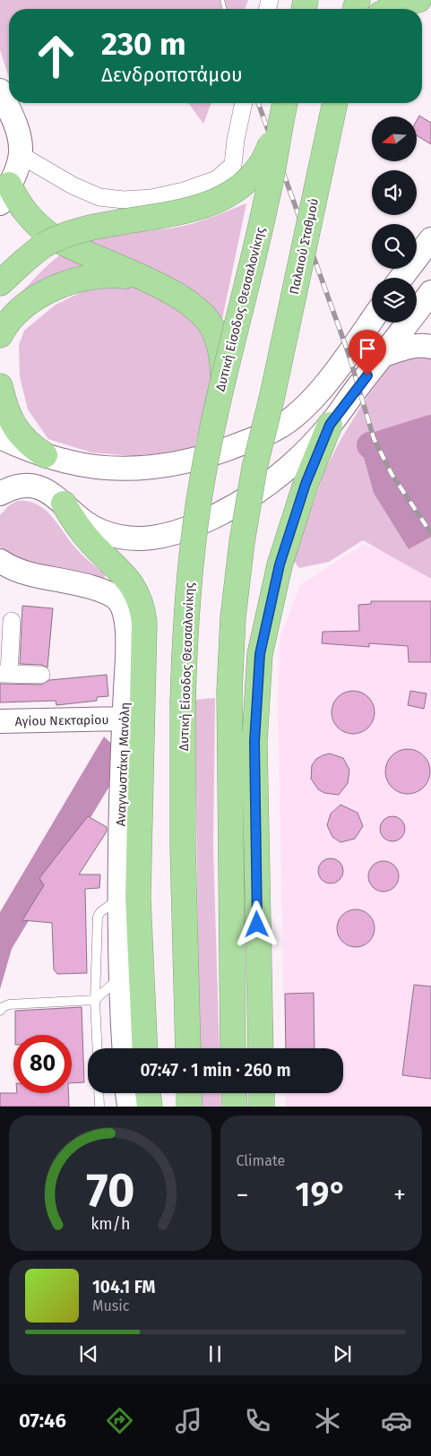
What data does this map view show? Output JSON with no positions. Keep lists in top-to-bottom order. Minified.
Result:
{"streets":{"highway":["Παλαιού Σταθμού","Δυτική Είσοδος Θεσσαλονίκης"],"main road":["Αγίου Νεκταρίου","Αναγνωστάκη Μανόλη"]},"crossings":[["Αγίου Νεκταρίου","Αναγνωστάκη Μανόλη"]],"north":"left","page":{"turn":["230 m","Δενδροποτάμου"],"limit":"80","trip":"07:47 · 1 min · 260 m","tile":"Climate","heat":["−","19°","+"],"song":["104.1 FM","Music"],"tabs":"07:46","gauge":["70","km/h"]}}
